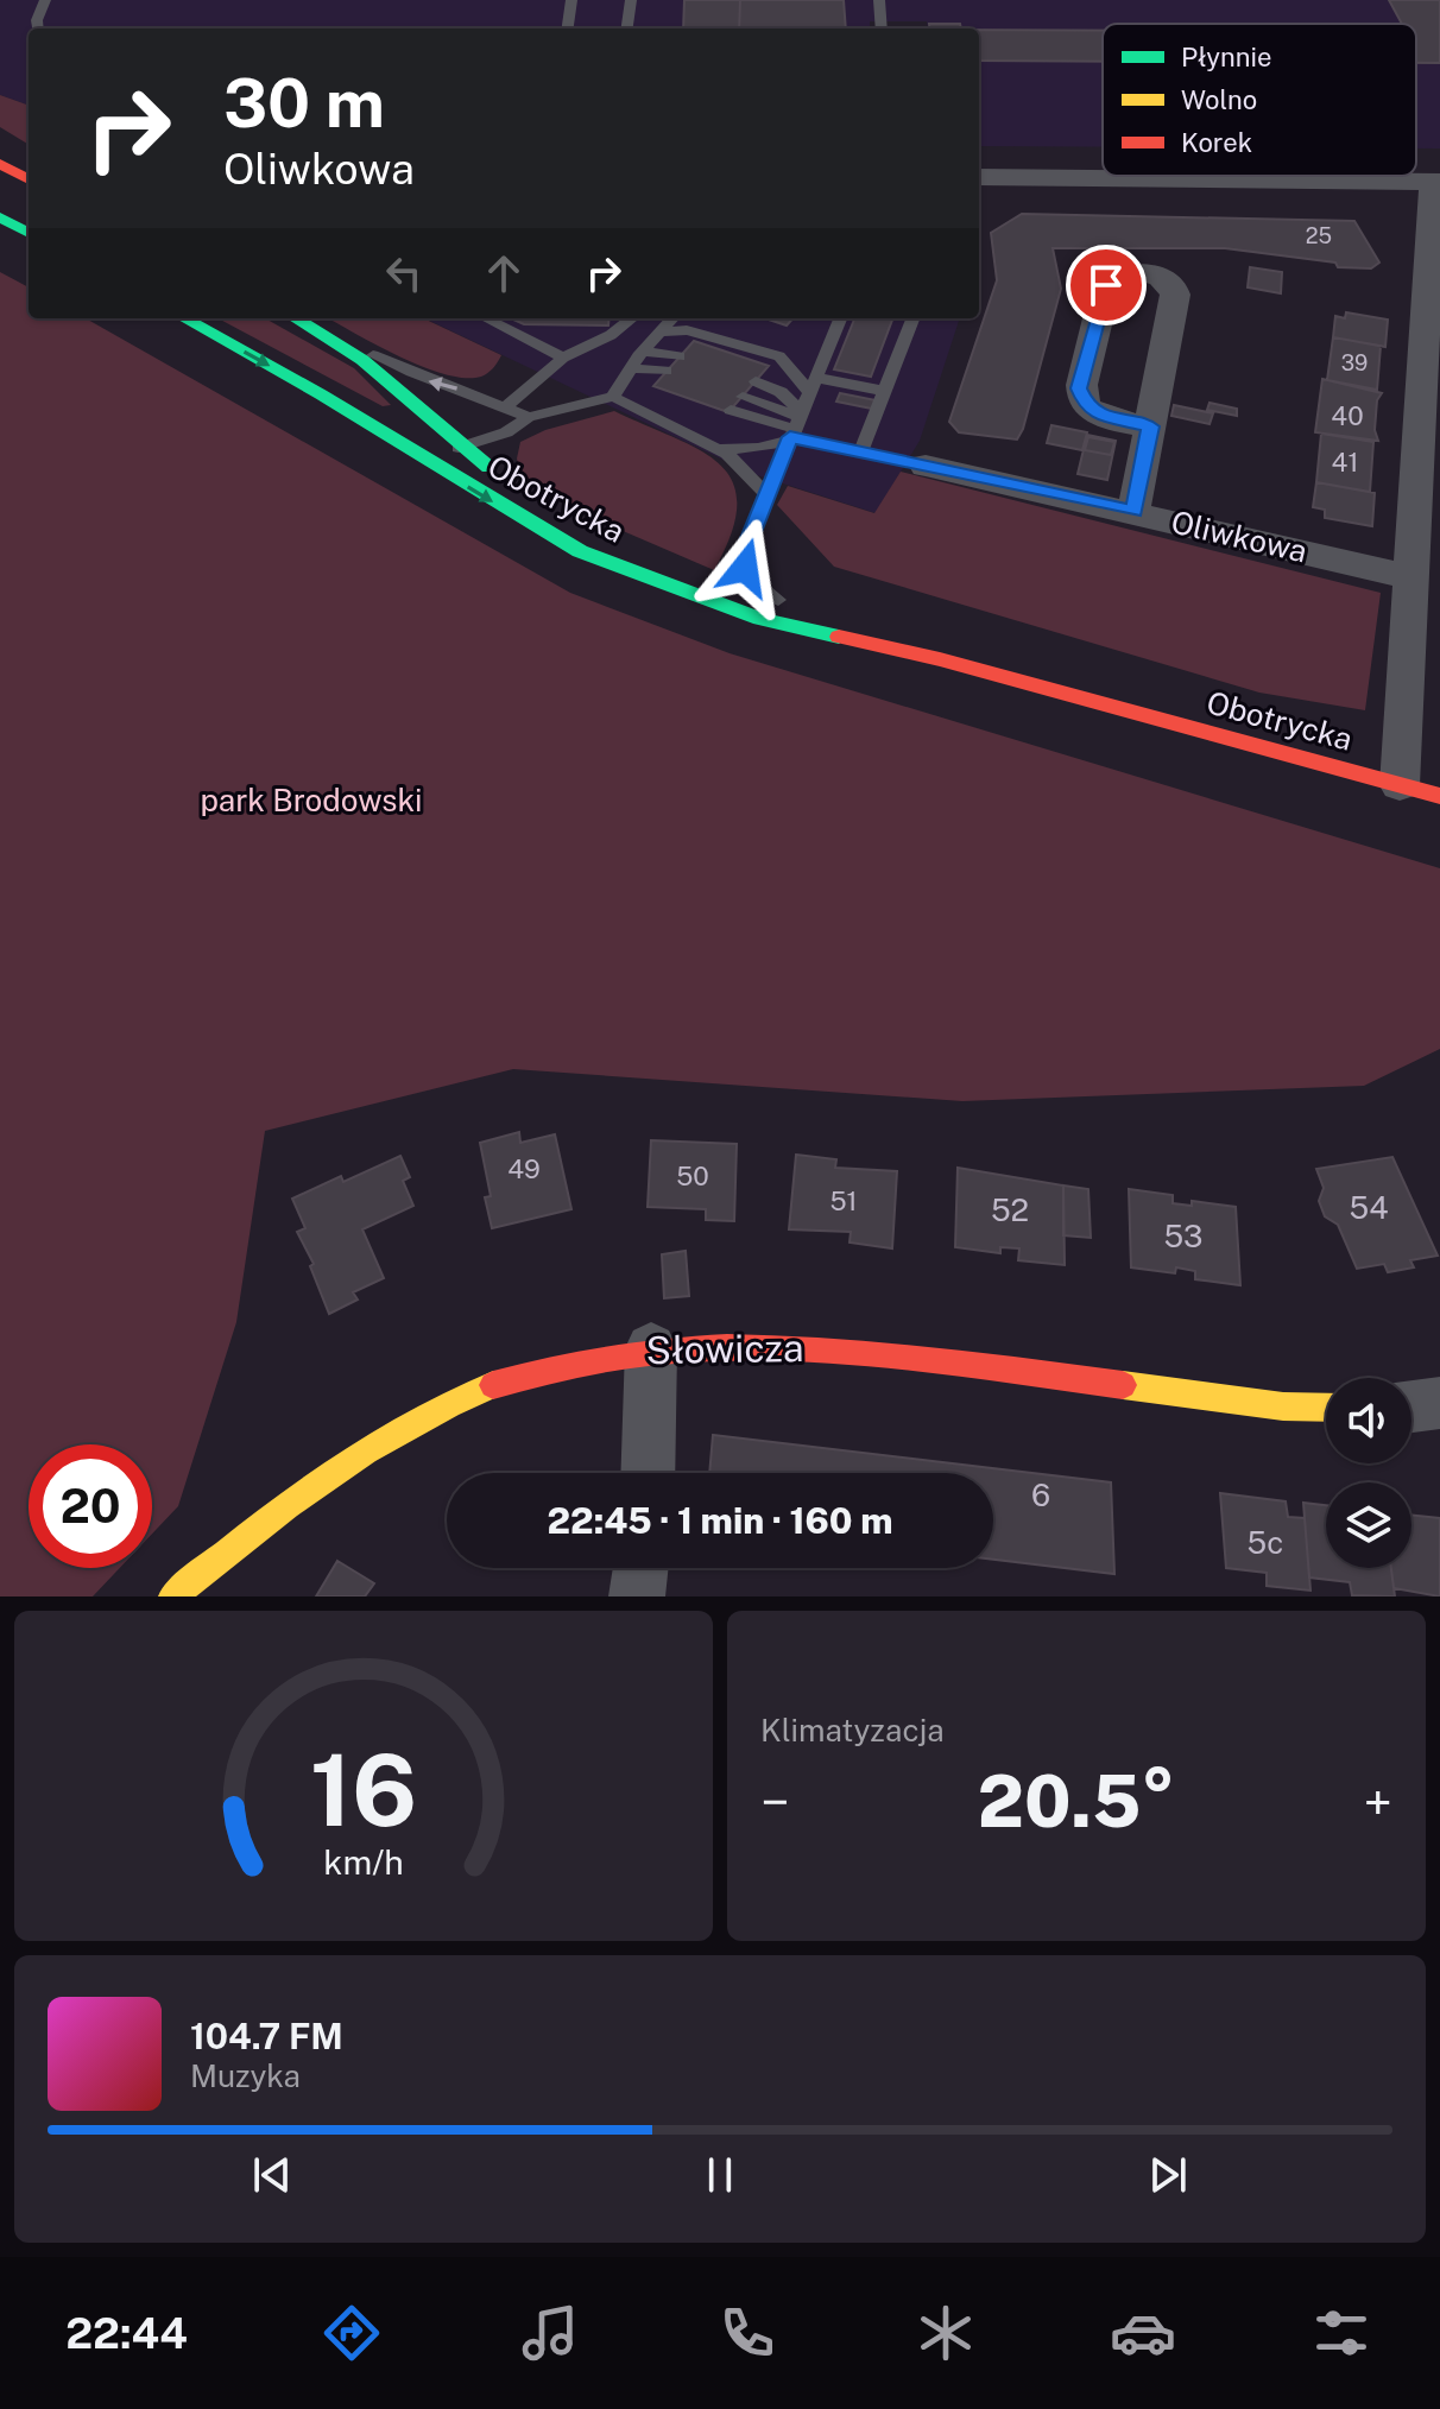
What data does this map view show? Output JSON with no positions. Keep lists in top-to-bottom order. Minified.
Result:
{"streets":{"street":["Obotrycka","Oliwkowa","Słowicza"]},"parks":["park Brodowski"],"house_numbers":["25","39","40","41","49","50","51","54","52","53","6","5c"],"legend":["Płynnie","Wolno","Korek"],"page":{"turn":["30 m","Oliwkowa"],"limit":"20","trip":"22:45 · 1 min · 160 m","tile":"Klimatyzacja","heat":["−","20.5°","+"],"song":["104.7 FM","Muzyka"],"tabs":"22:44","gauge":["16","km/h"]}}
